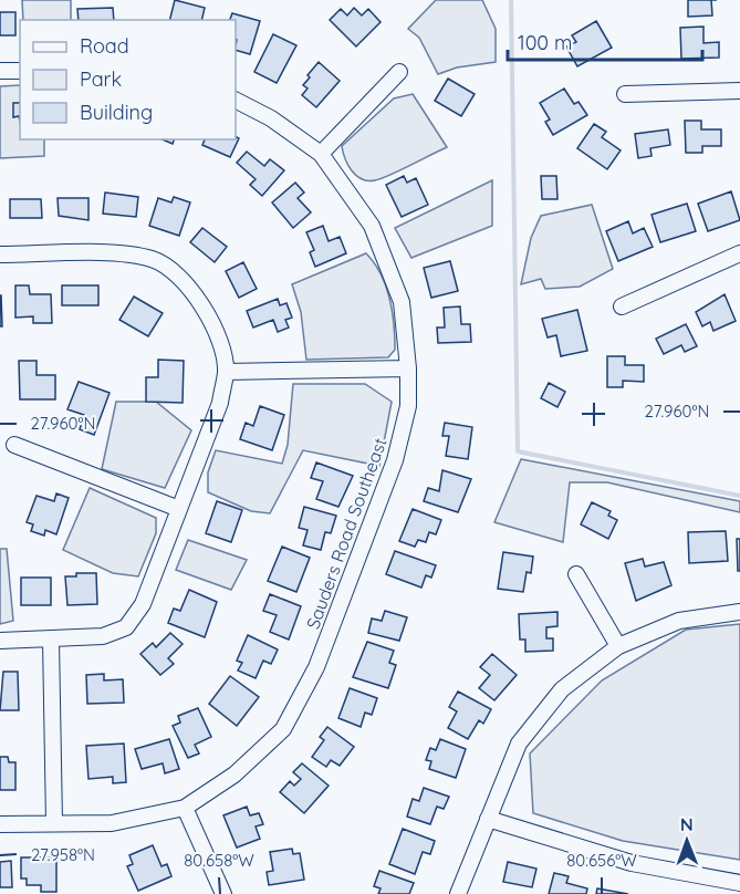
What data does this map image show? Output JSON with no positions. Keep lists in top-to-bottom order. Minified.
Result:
{"streets":{"street":["Sauders Road Southeast"]},"legend":["Road","Park","Building"],"scale_bar":"100 m","north":"top","coordinates":["27.960°N","27.958°N","80.658°W","80.656°W"]}
